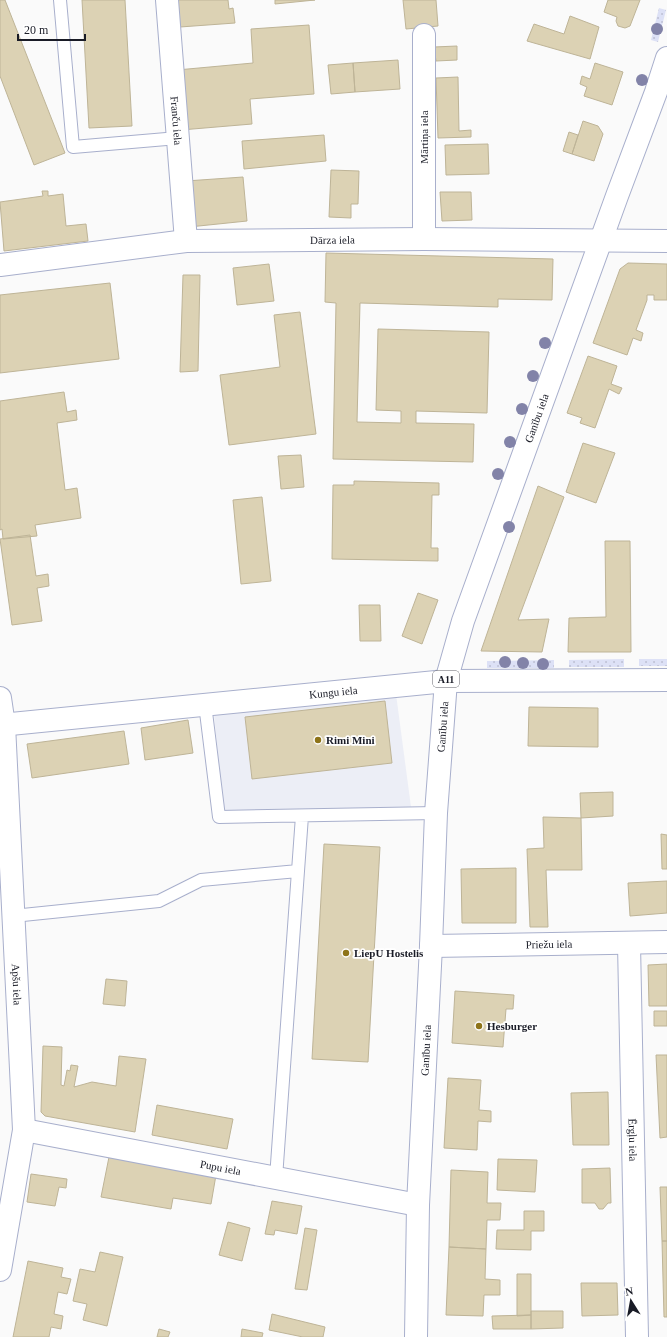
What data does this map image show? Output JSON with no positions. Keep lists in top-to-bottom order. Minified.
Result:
{"streets":{"main road":["Franču iela","Mārtiņa iela","Dārza iela","Ganību iela","A11","Kungu iela","Priežu iela","Apšu iela","Ērgļu iela","Pupu iela"]},"crossings":[["Franču iela","Dārza iela"],["Mārtiņa iela","Dārza iela"],["Dārza iela","Ganību iela"],["Ganību iela","Kungu iela"],["Ganību iela","Priežu iela"],["Ganību iela","Pupu iela"],["Kungu iela","Apšu iela"],["Priežu iela","Ērgļu iela"],["Apšu iela","Pupu iela"]],"places":["Rimi Mini","LiepU Hostelis","Hesburger"],"scale_bar":"20 m","north":"top"}
